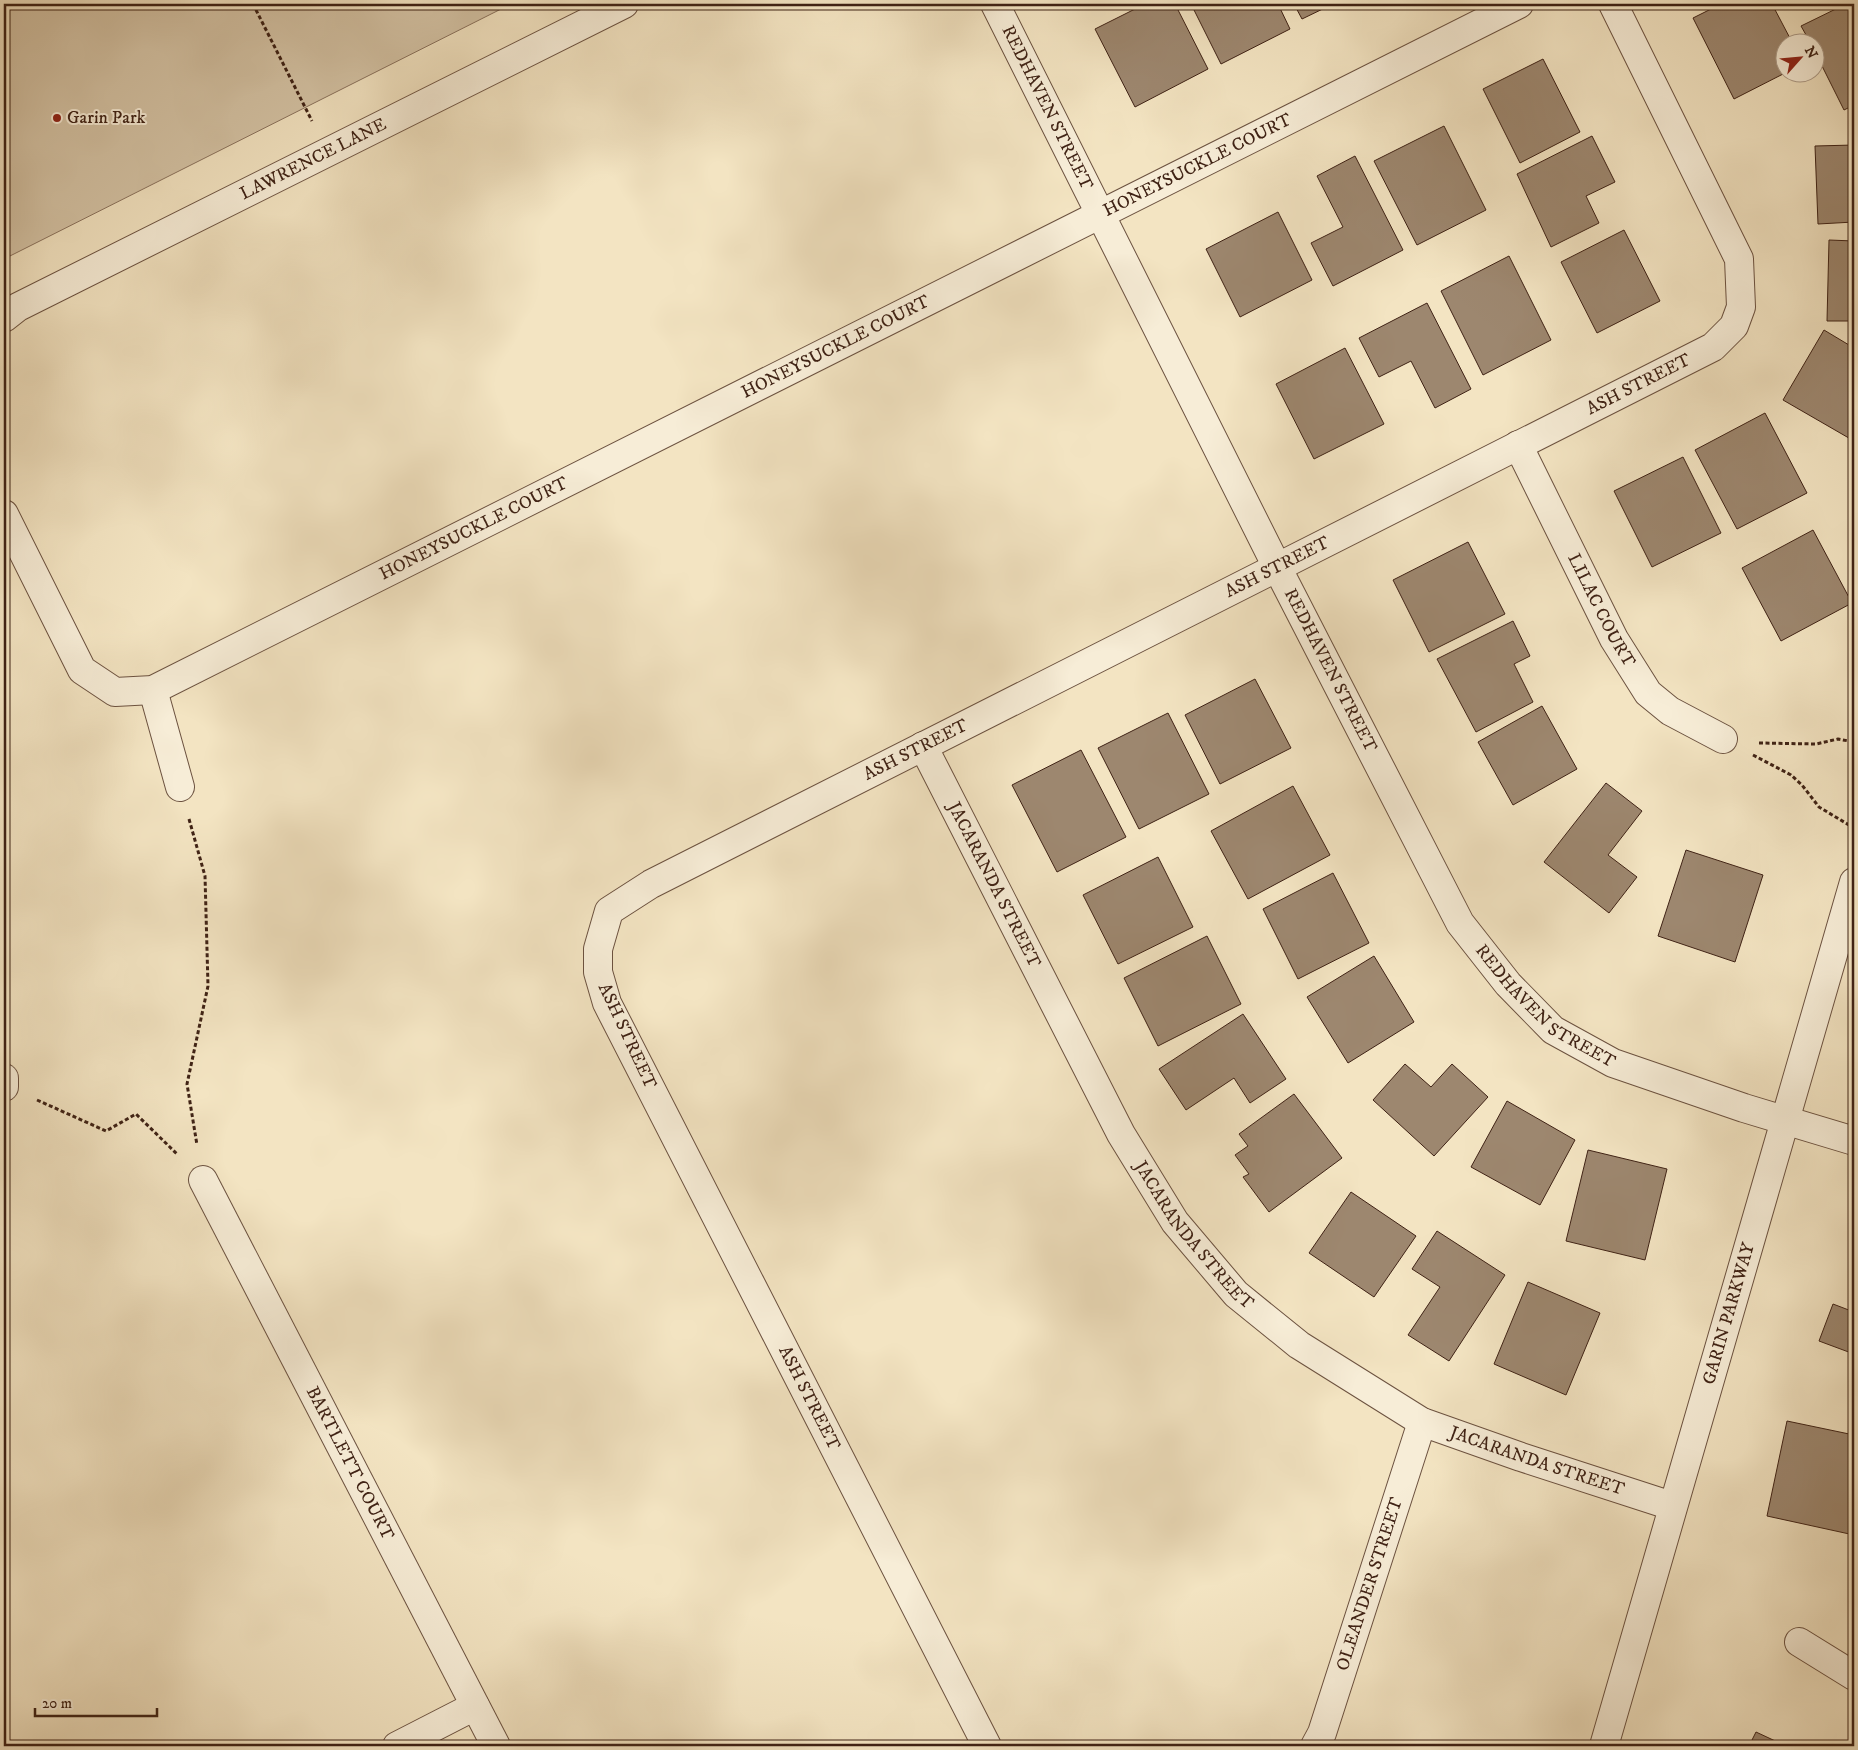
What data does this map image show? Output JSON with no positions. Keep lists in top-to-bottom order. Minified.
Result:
{"streets":{"street":["REDHAVEN STREET","LAWRENCE LANE","HONEYSUCKLE COURT","ASH STREET","LILAC COURT","JACARANDA STREET","GARIN PARKWAY","BARTLETT COURT","OLEANDER STREET"]},"crossings":[["REDHAVEN STREET","HONEYSUCKLE COURT"],["REDHAVEN STREET","ASH STREET"],["REDHAVEN STREET","GARIN PARKWAY"],["ASH STREET","LILAC COURT"],["ASH STREET","JACARANDA STREET"],["JACARANDA STREET","GARIN PARKWAY"],["JACARANDA STREET","OLEANDER STREET"]],"places":["Garin Park"],"scale_bar":"20 m","north":"top right"}
